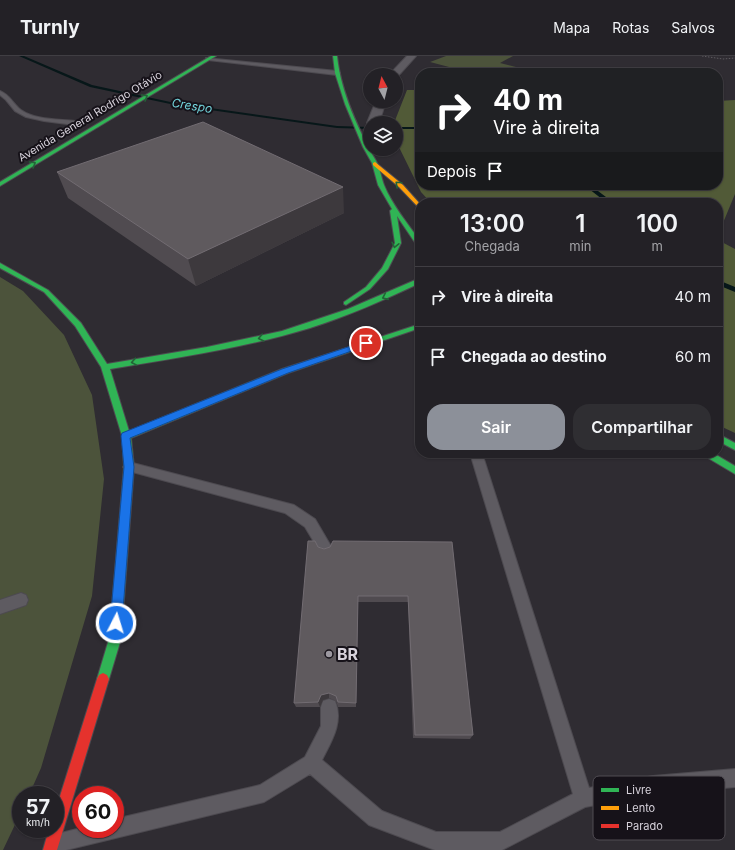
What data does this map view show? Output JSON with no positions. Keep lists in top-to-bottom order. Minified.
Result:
{"streets":{"main road":["Avenida General Rodrigo Otávio"]},"one_way":["Avenida General Rodrigo Otávio"],"water":["Crespo"],"places":["BR"],"legend":["Livre","Lento","Parado"],"north":"top","page":{"header":"Turnly","nav":["Mapa","Rotas","Salvos"],"turn":["40 m","Vire à direita"],"then":"Depois","eta":["13:00","Chegada","1","min","100","m"],"list":[{"name":"Vire à direita","value":"40 m"},{"name":"Chegada ao destino","value":"60 m"}],"buttons":["Sair","Compartilhar"],"speed":"57 km/h","limit":"60"}}
